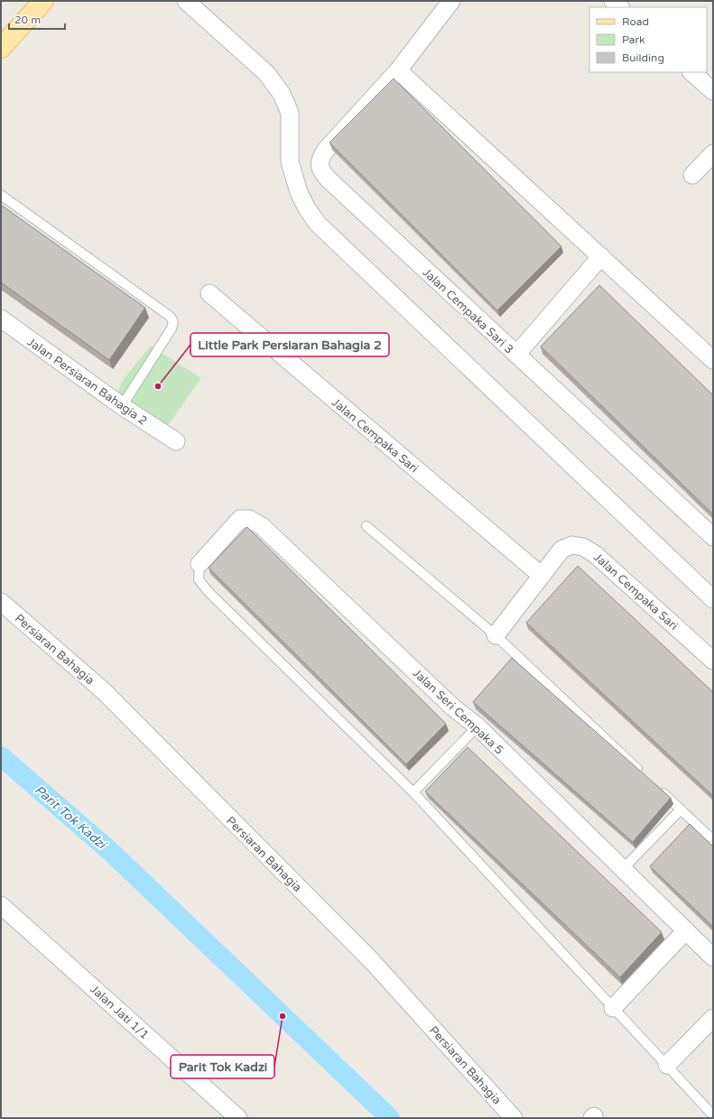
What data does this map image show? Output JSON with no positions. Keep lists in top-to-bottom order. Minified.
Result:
{"streets":{"street":["Jalan Cempaka Sari 3","Jalan Persiaran Bahagia 2","Jalan Cempaka Sari","Persiaran Bahagia","Jalan Seri Cempaka 5","Jalan Jati 1/1"]},"water":["Parit Tok Kadzi"],"places":["Little Park Persiaran Bahagia 2","Parit Tok Kadzi"],"legend":["Road","Park","Building"],"scale_bar":"20 m"}
